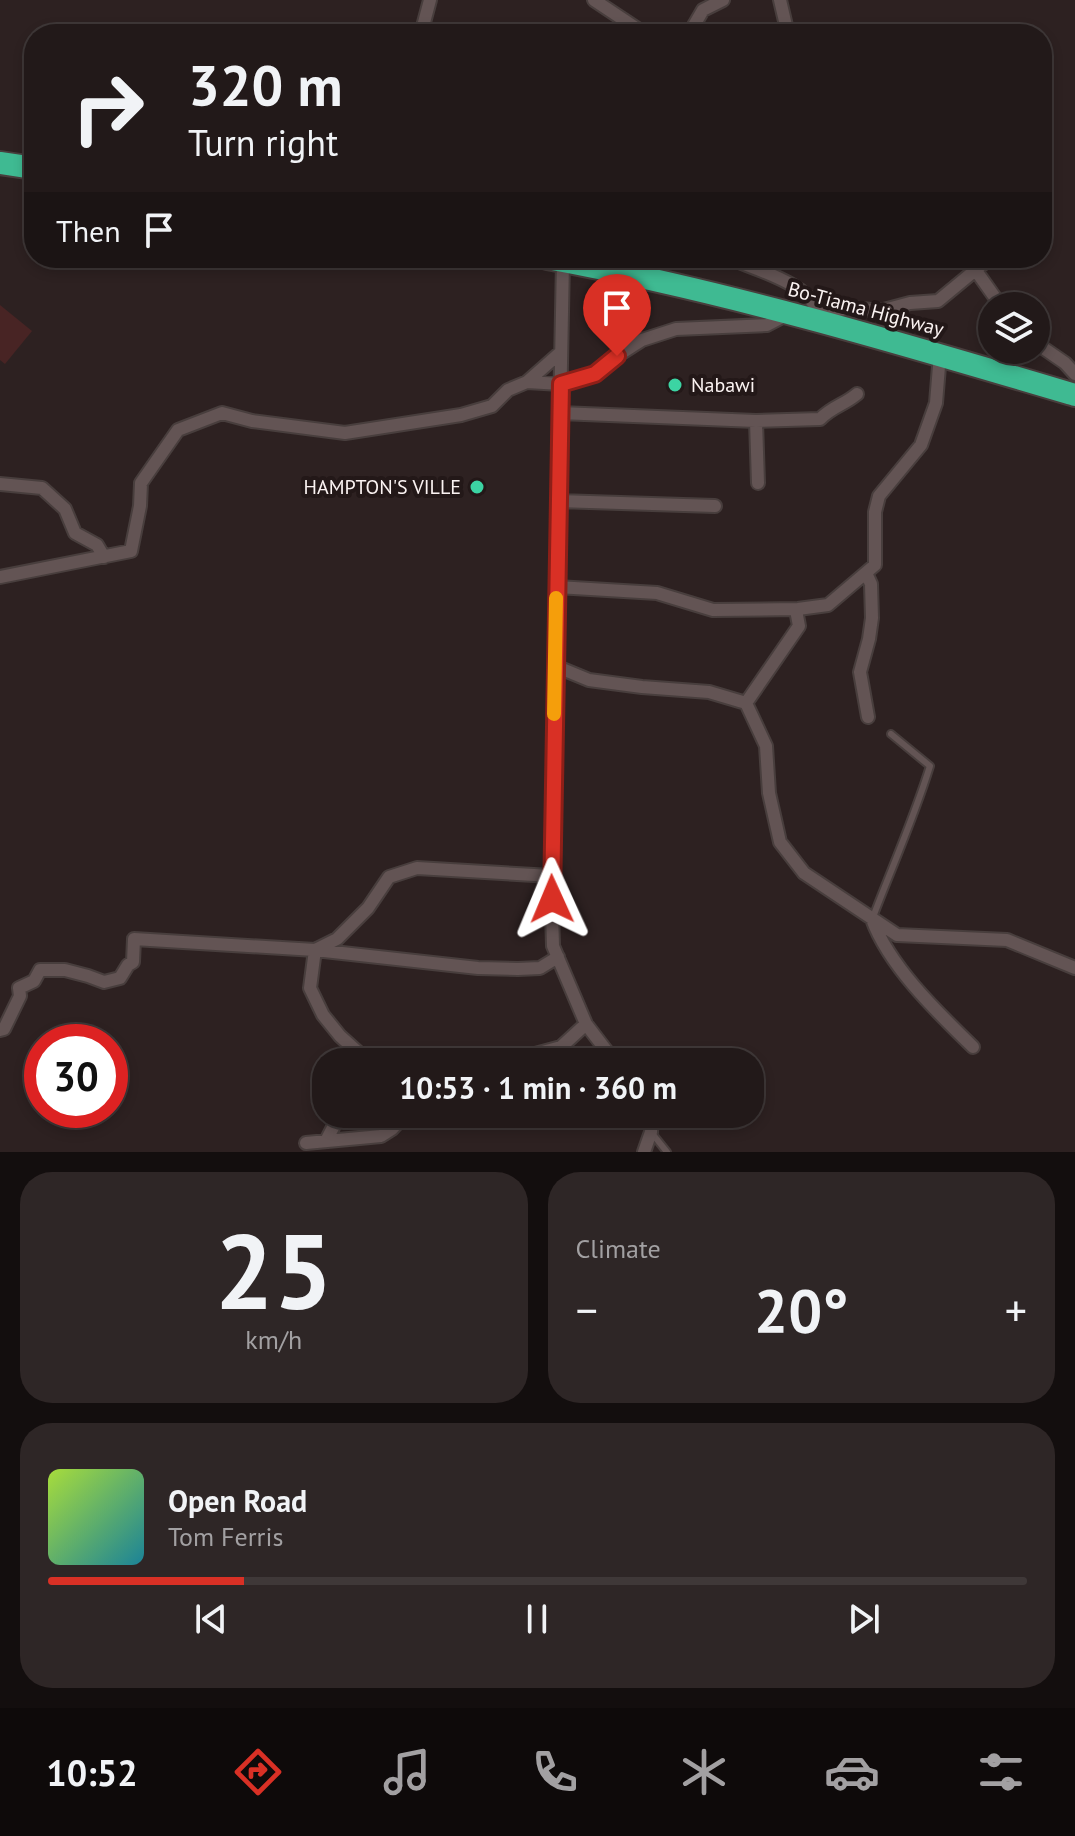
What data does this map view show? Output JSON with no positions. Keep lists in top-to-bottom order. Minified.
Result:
{"streets":{"highway":["Bo-Tiama Highway"]},"places":["Nabawi","HAMPTON'S VILLE"],"page":{"turn":["320 m","Turn right"],"then":"Then","limit":"30","trip":"10:53 · 1 min · 360 m","tile":[["25","km/h"],"Climate"],"heat":["−","20°","+"],"song":["Open Road","Tom Ferris"],"tabs":"10:52"}}
